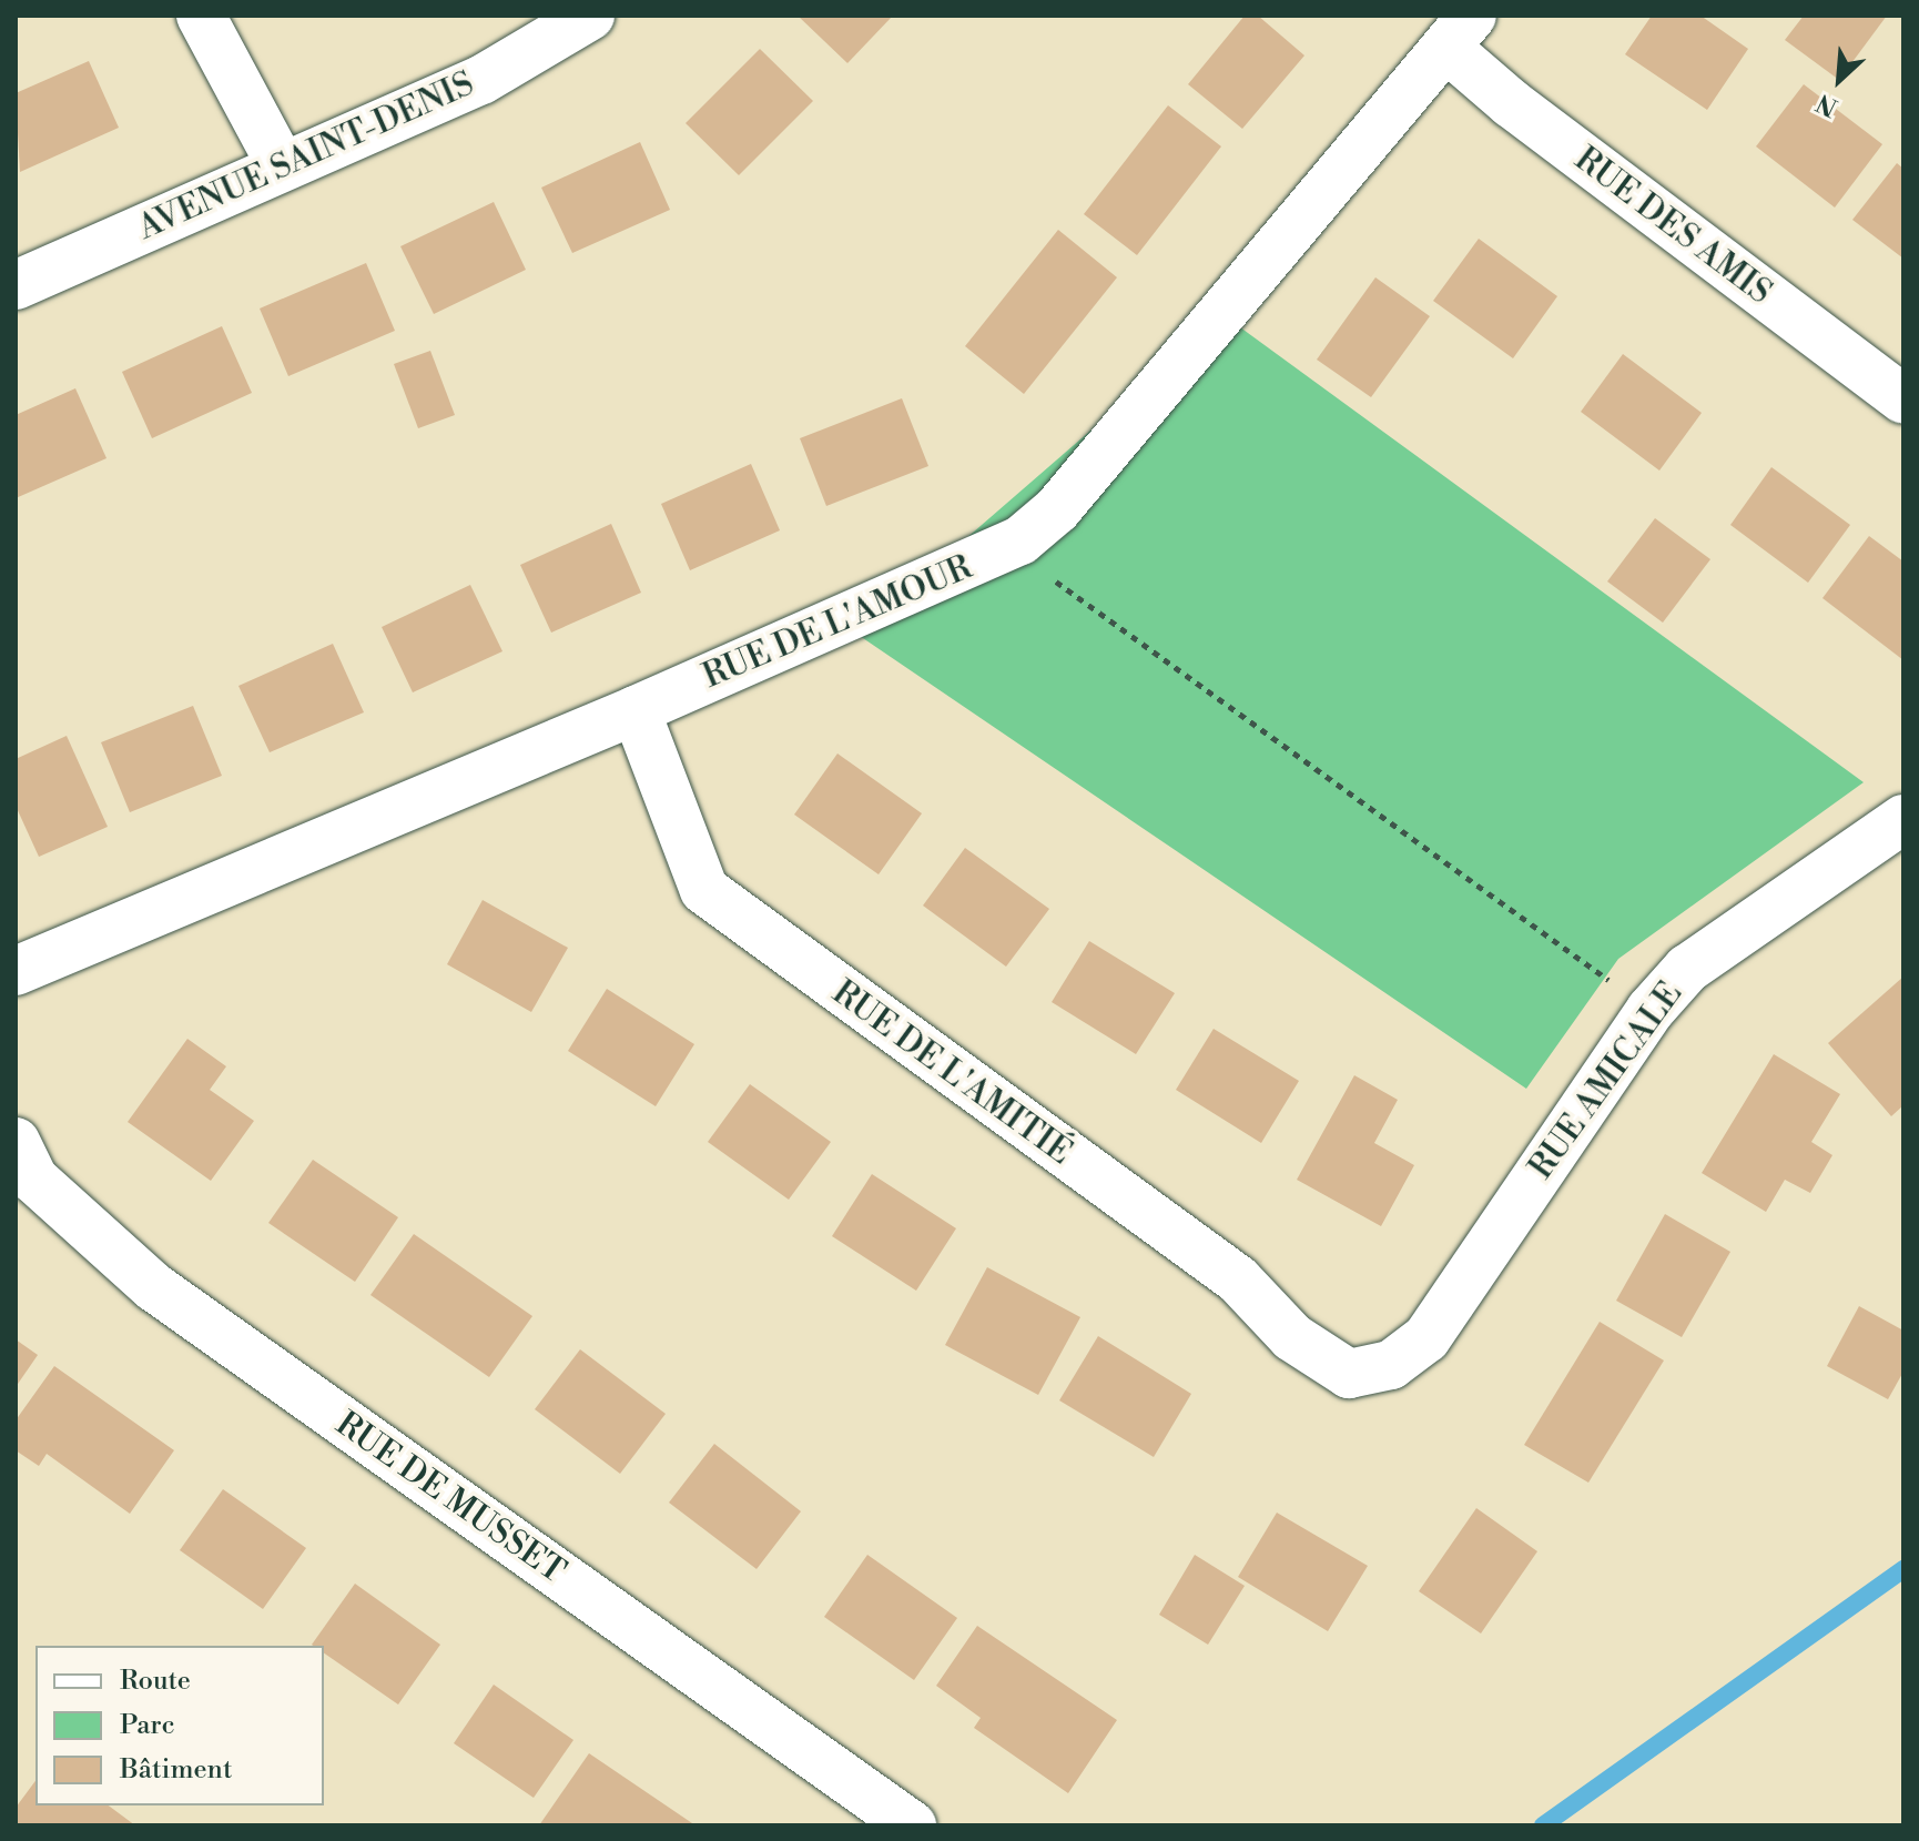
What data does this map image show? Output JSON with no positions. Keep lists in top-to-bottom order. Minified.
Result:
{"streets":{"street":["AVENUE SAINT-DENIS","RUE DES AMIS","RUE DE L'AMOUR","RUE DE L'AMITIÉ","RUE AMICALE","RUE DE MUSSET"]},"crossings":[["RUE DES AMIS","RUE DE L'AMOUR"],["RUE DE L'AMOUR","RUE DE L'AMITIÉ"],["RUE DE L'AMITIÉ","RUE AMICALE"]],"legend":["Route","Parc","Bâtiment"],"north":"bottom left"}
